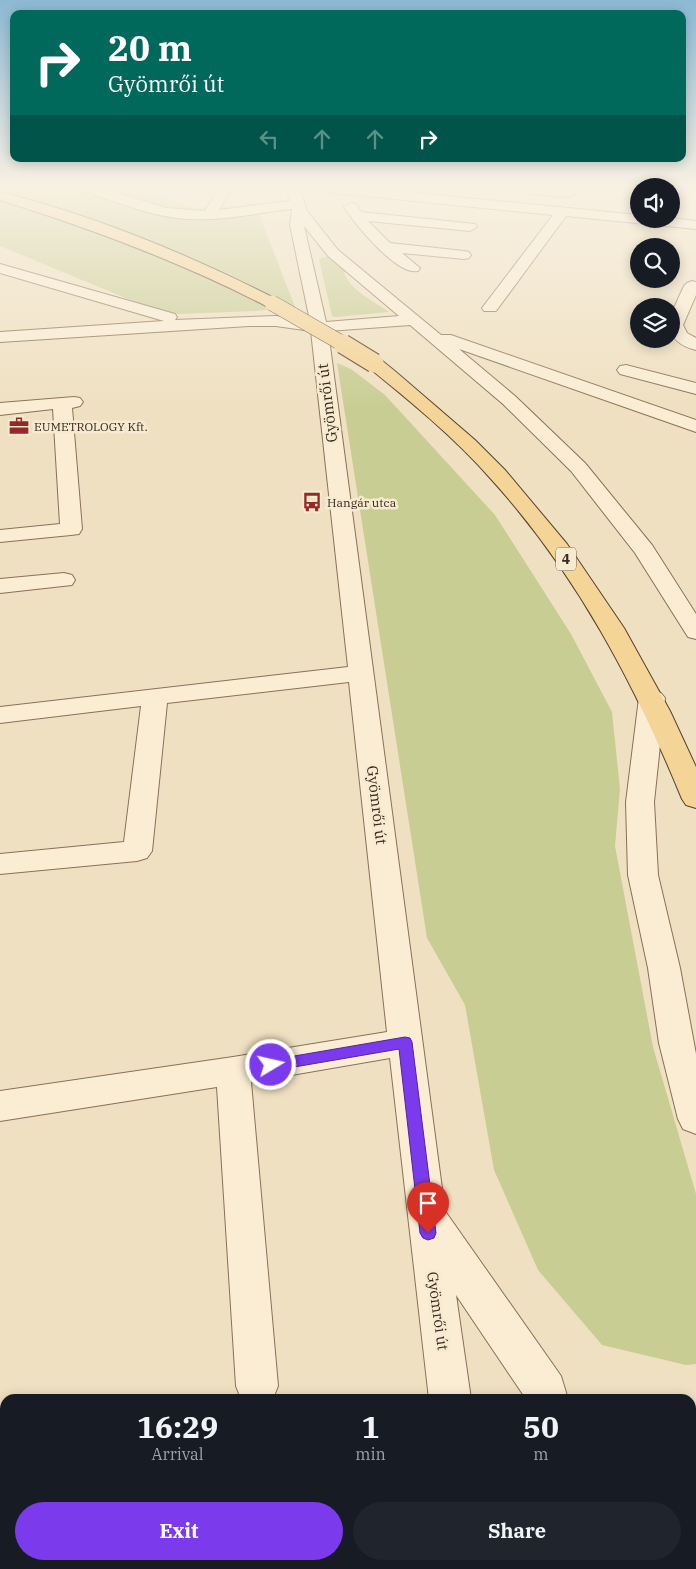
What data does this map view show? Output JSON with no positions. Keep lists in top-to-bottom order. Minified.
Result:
{"streets":{"main road":["4"],"street":["Gyömrői út"]},"places":{"office":["EUMETROLOGY Kft."],"bus stop":["Hangár utca"]},"page":{"turn":["20 m","Gyömrői út"],"eta":["16:29","Arrival","1","min","50","m"],"buttons":["Exit","Share"]}}
